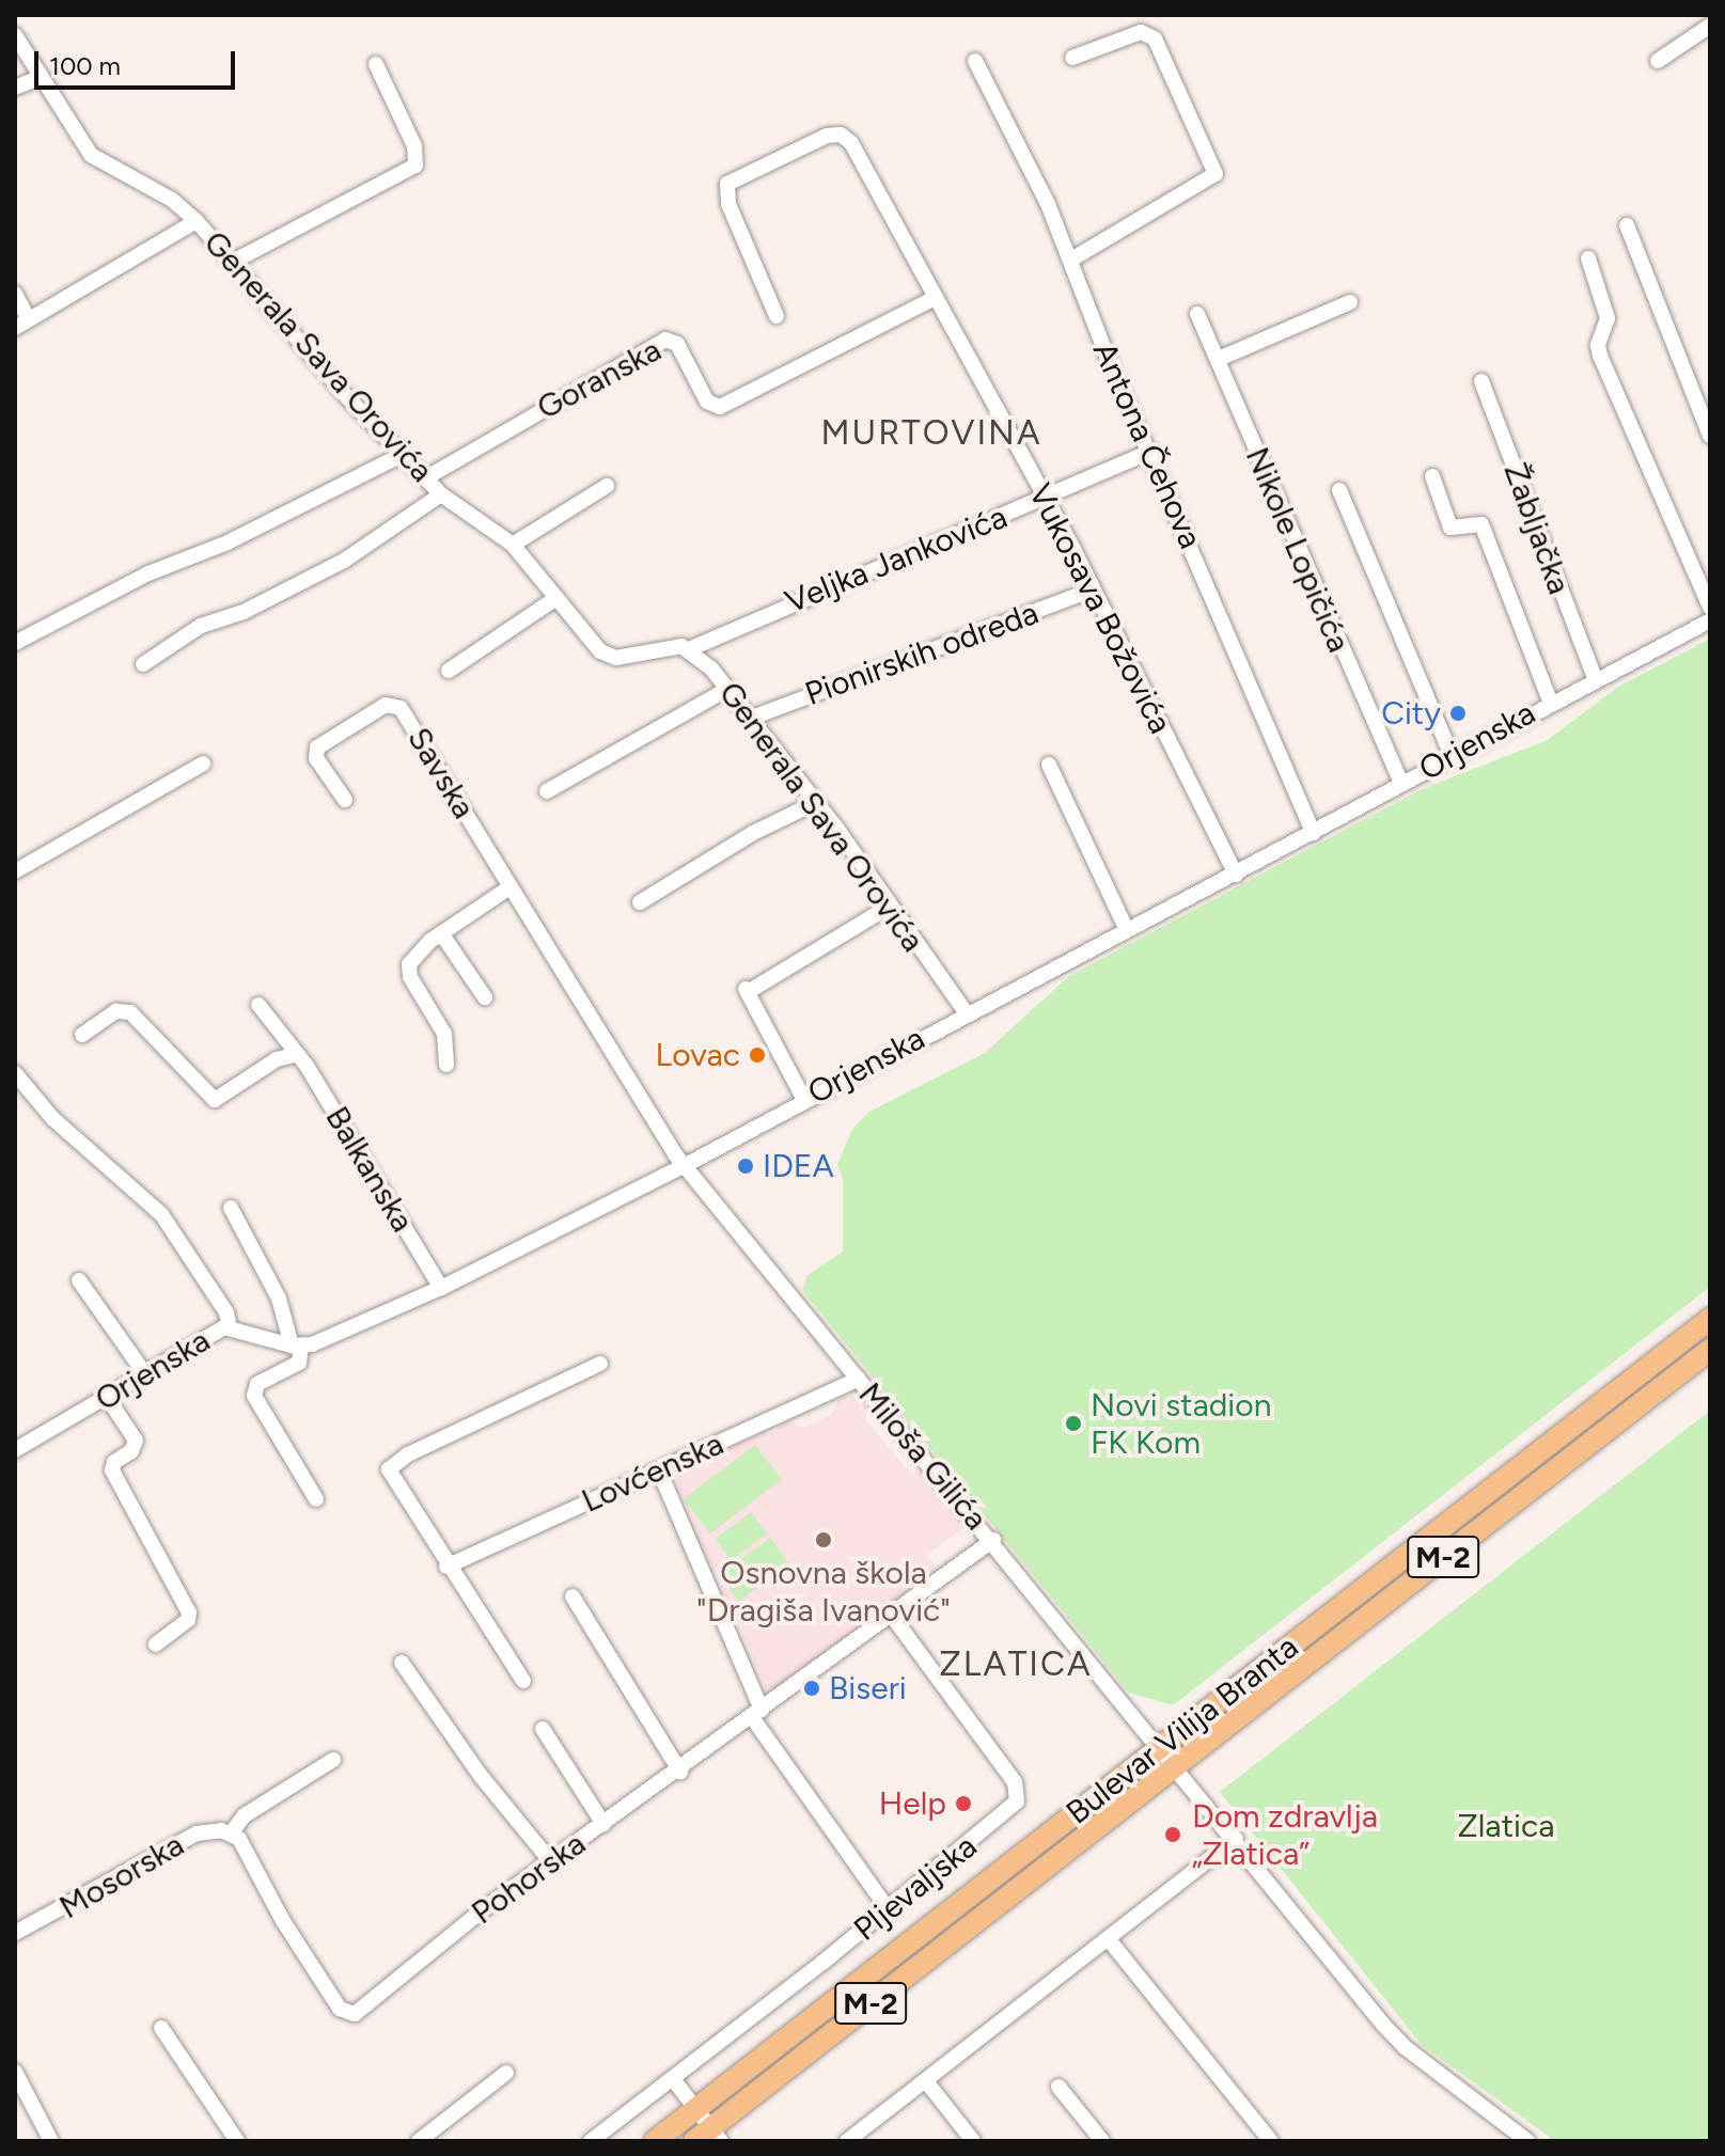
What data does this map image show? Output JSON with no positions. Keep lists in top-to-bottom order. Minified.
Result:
{"streets":{"main road":["M-2","Bulevar Vilija Branta"],"street":["Generala Sava Orovića","Goranska","Antona Čehova","Žabljačka","Nikole Lopičića","Veljka Jankovića","Vukosava Božovića","Pionirskih odreda","Orjenska","Savska","Balkanska","Miloša Gilića","Lovćenska","Mosorska","Pohorska","Pljevaljska"]},"crossings":[["Generala Sava Orovića","Goranska"],["Generala Sava Orovića","Veljka Jankovića"],["Generala Sava Orovića","Pionirskih odreda"],["Generala Sava Orovića","Orjenska"],["Goranska","Vukosava Božovića"],["Antona Čehova","Veljka Jankovića"],["Antona Čehova","Orjenska"],["Žabljačka","Orjenska"],["Nikole Lopičića","Orjenska"],["Veljka Jankovića","Vukosava Božovića"],["Vukosava Božovića","Pionirskih odreda"],["Vukosava Božovića","Orjenska"],["Orjenska","Savska"],["Orjenska","Balkanska"],["Orjenska","Miloša Gilića"],["Savska","Miloša Gilića"],["Miloša Gilića","Lovćenska"],["Miloša Gilića","Bulevar Vilija Branta"],["Miloša Gilića","Pohorska"],["Mosorska","Pohorska"],["Pohorska","Pljevaljska"]],"districts":["MURTOVINA","ZLATICA"],"parks":["Zlatica"],"places":["City","Lovac","IDEA","Novi stadion FK Kom","Osnovna škola \"Dragiša Ivanović\"","Biseri","Help","Dom zdravlja „Zlatica”"],"scale_bar":"100 m"}
